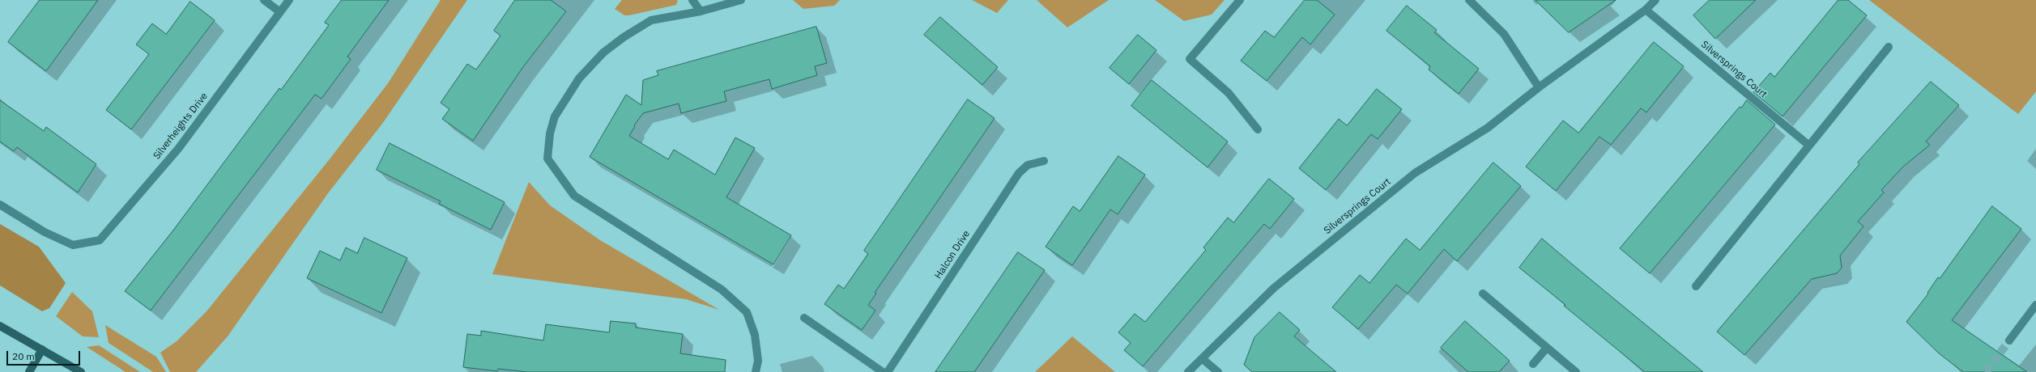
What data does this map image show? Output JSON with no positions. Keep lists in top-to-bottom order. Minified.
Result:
{"streets":{"street":["Silversprings Court","Silverheights Drive","Halcon Drive"]},"scale_bar":"20 m"}
